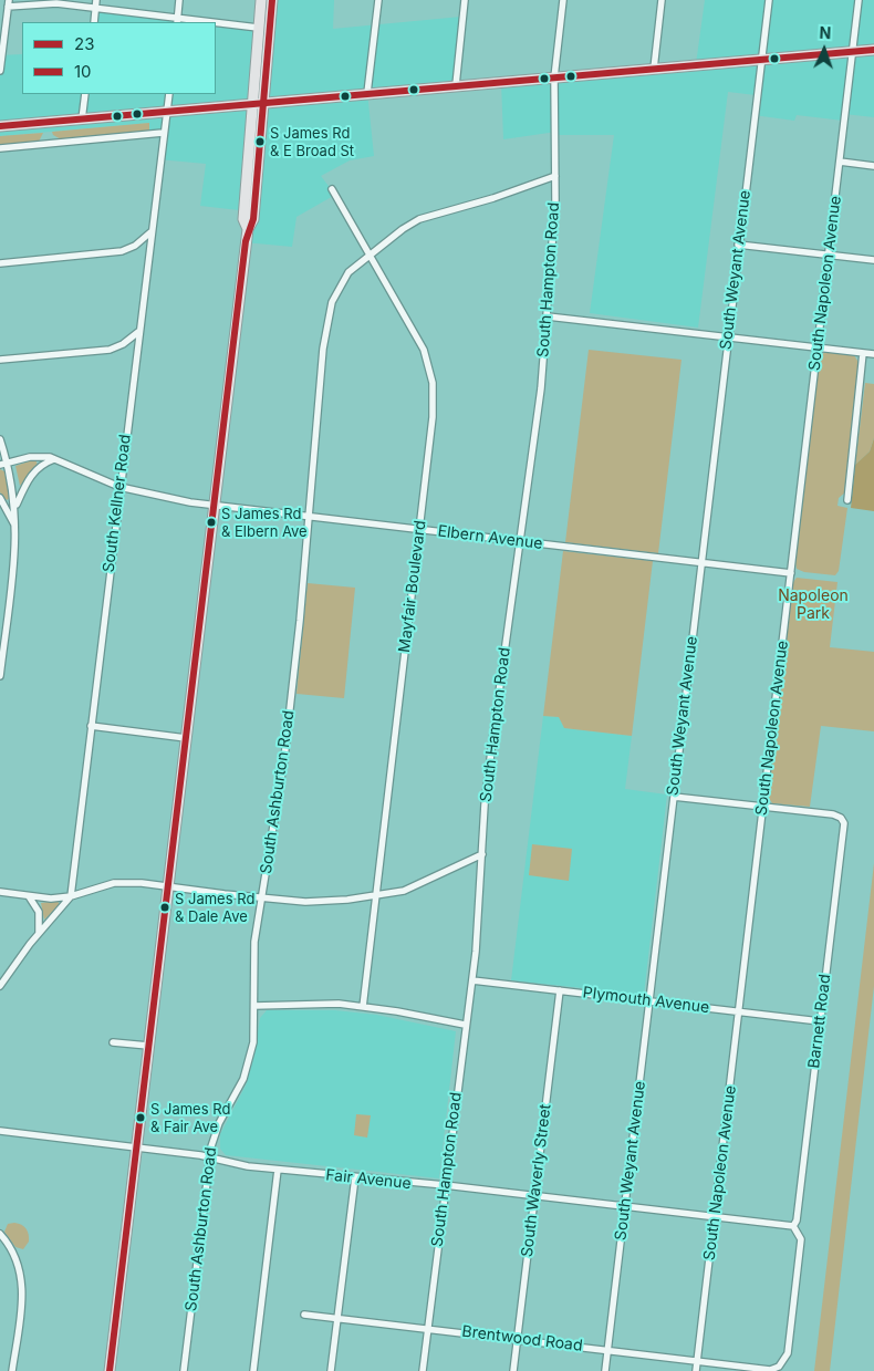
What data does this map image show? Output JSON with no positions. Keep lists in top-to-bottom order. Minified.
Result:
{"streets":{"street":["South Weyant Avenue","South Hampton Road","South Napoleon Avenue","South Kellner Road","Elbern Avenue","Mayfair Boulevard","South Ashburton Road","Plymouth Avenue","Barnett Road","Fair Avenue","South Waverly Street","Brentwood Road"]},"crossings":[["South Weyant Avenue","Elbern Avenue"],["South Weyant Avenue","Plymouth Avenue"],["South Weyant Avenue","Fair Avenue"],["South Weyant Avenue","Brentwood Road"],["South Hampton Road","Elbern Avenue"],["South Hampton Road","South Ashburton Road"],["South Hampton Road","Plymouth Avenue"],["South Hampton Road","Fair Avenue"],["South Hampton Road","Brentwood Road"],["South Napoleon Avenue","Elbern Avenue"],["South Napoleon Avenue","Plymouth Avenue"],["South Napoleon Avenue","Barnett Road"],["South Napoleon Avenue","Fair Avenue"],["South Napoleon Avenue","Brentwood Road"],["South Kellner Road","Elbern Avenue"],["Elbern Avenue","Mayfair Boulevard"],["Elbern Avenue","South Ashburton Road"],["Mayfair Boulevard","South Ashburton Road"],["South Ashburton Road","Fair Avenue"],["Plymouth Avenue","Barnett Road"],["Plymouth Avenue","South Waverly Street"],["Barnett Road","Fair Avenue"],["Barnett Road","Brentwood Road"],["Fair Avenue","South Waverly Street"],["Fair Avenue","Brentwood Road"],["South Waverly Street","Brentwood Road"]],"parks":["Napoleon Park"],"places":["S James Rd & E Broad St","S James Rd & Elbern Ave","S James Rd & Dale Ave","S James Rd & Fair Ave"],"lines":["transit line 23","transit line 10"],"legend":["23","10"],"north":"top"}
